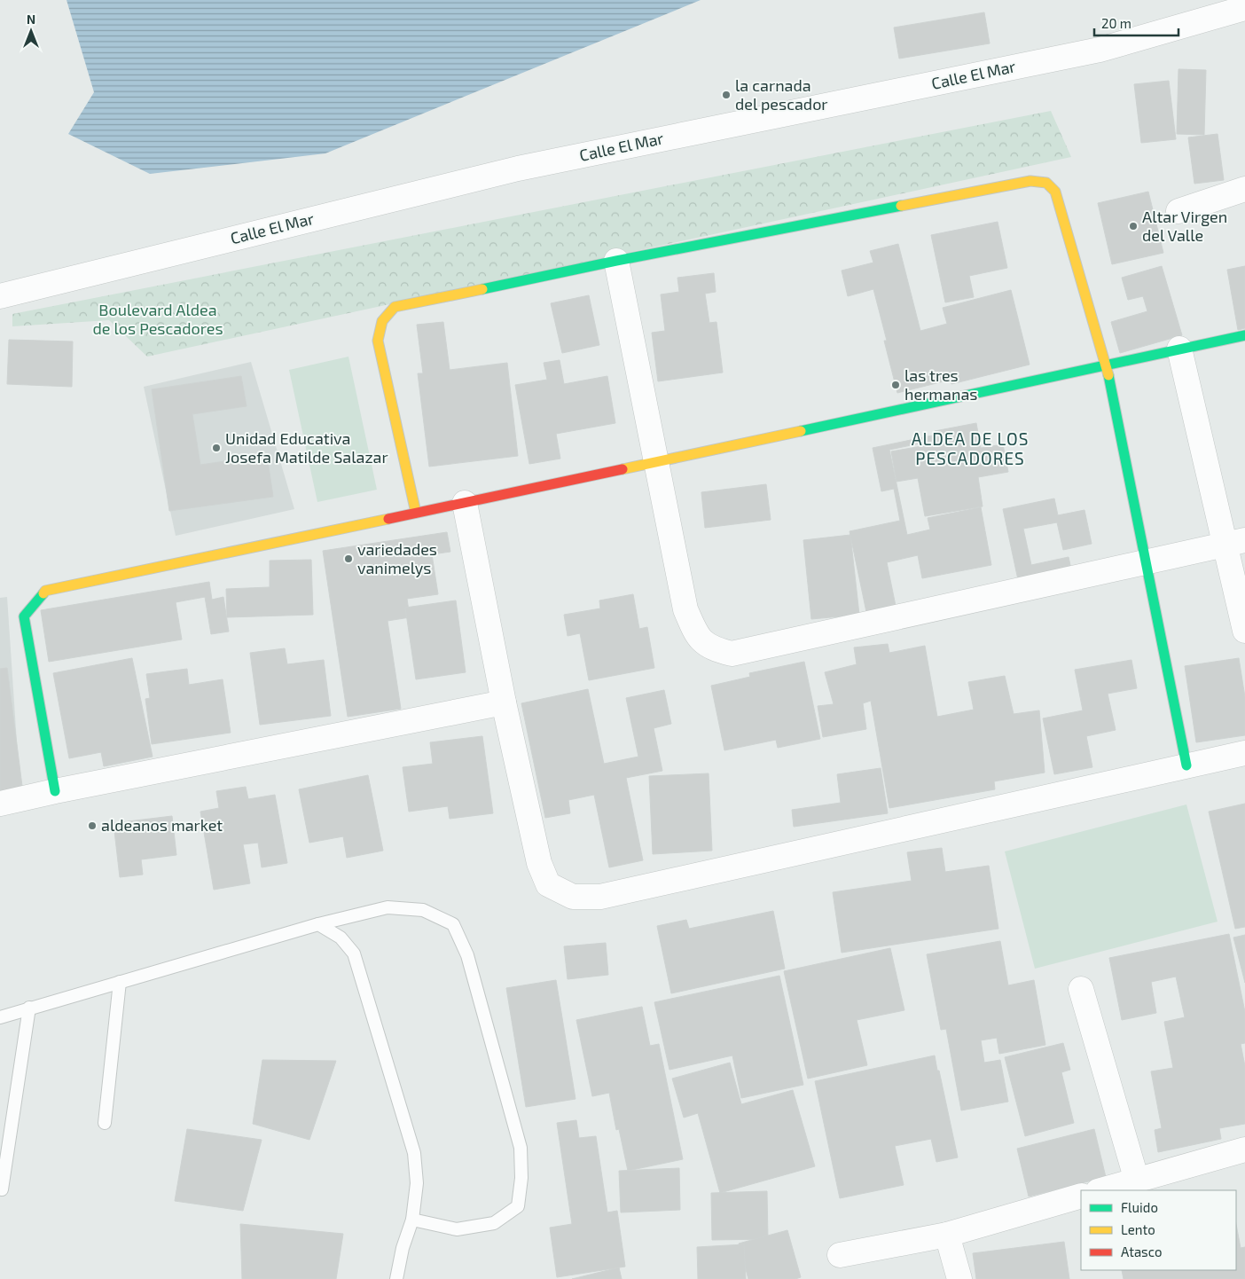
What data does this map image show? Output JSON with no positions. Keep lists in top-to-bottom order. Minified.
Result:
{"streets":{"street":["Calle El Mar"]},"districts":["ALDEA DE LOS PESCADORES"],"parks":["Boulevard Aldea de los Pescadores"],"places":["la carnada del pescador","Altar Virgen del Valle","las tres hermanas","Unidad Educativa Josefa Matilde Salazar","variedades vanimelys","aldeanos market"],"legend":["Fluido","Lento","Atasco"],"scale_bar":"20 m","north":"top"}
